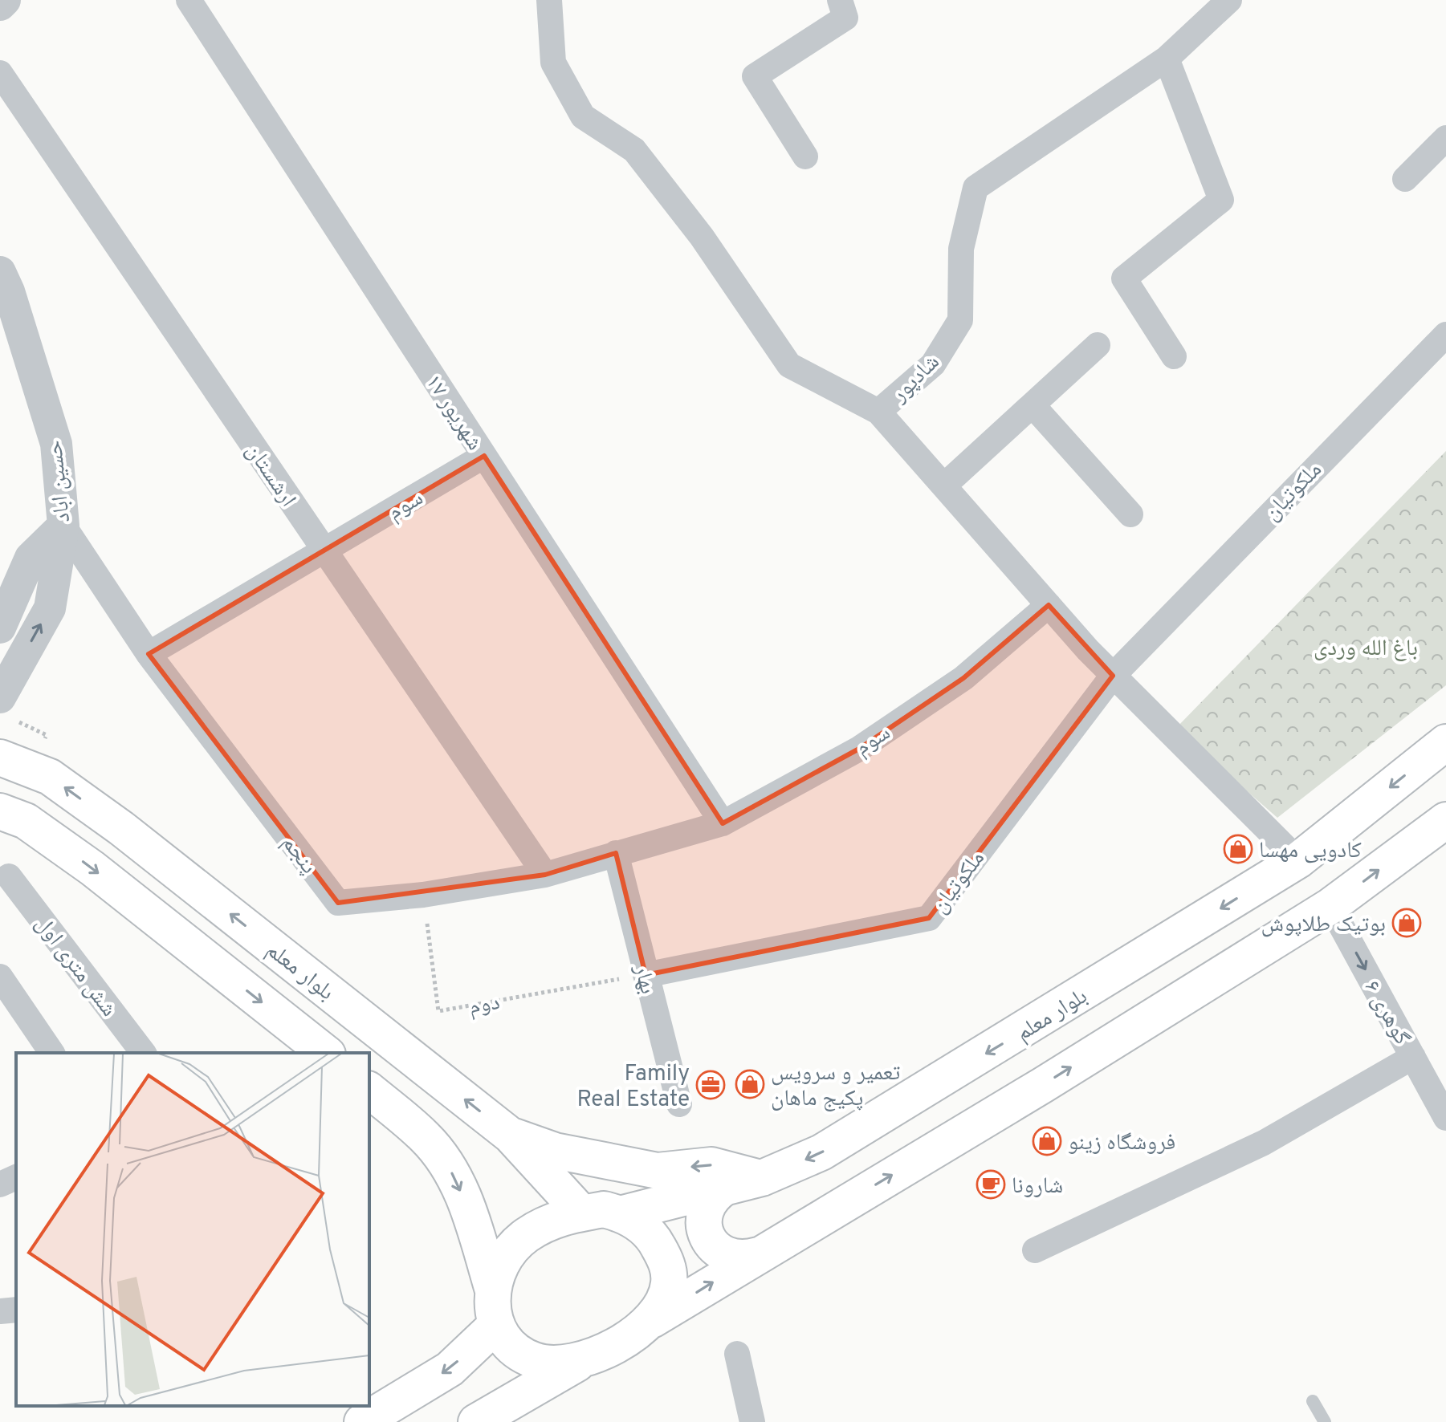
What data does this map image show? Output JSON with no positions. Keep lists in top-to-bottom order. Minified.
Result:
{"streets":{"main road":["بلوار معلم"],"street":["شادپور","۱۷ شهریور","ارشستان","حسین اباد","ملکوتیان","سوم","پنجم","شش متری اول","بهار","گوهری ۶"],"path":["دوم"]},"crossings":[["۱۷ شهریور","سوم"],["ارشستان","سوم"],["ارشستان","پنجم"],["حسین اباد","پنجم"],["ملکوتیان","بهار"],["ملکوتیان","دوم"],["سوم","پنجم"],["پنجم","بهار"],["پنجم","دوم"],["بهار","دوم"]],"one_way":["بلوار معلم","گوهری ۶"],"parks":["باغ الله وردی"],"places":{"shop":["کادویی مهسا","بوتیک طلاپوش","تعمیر و سرویس پکیج ماهان","فروشگاه زینو"],"office":["Family Real Estate"],"cafe":["شارونا"]}}
